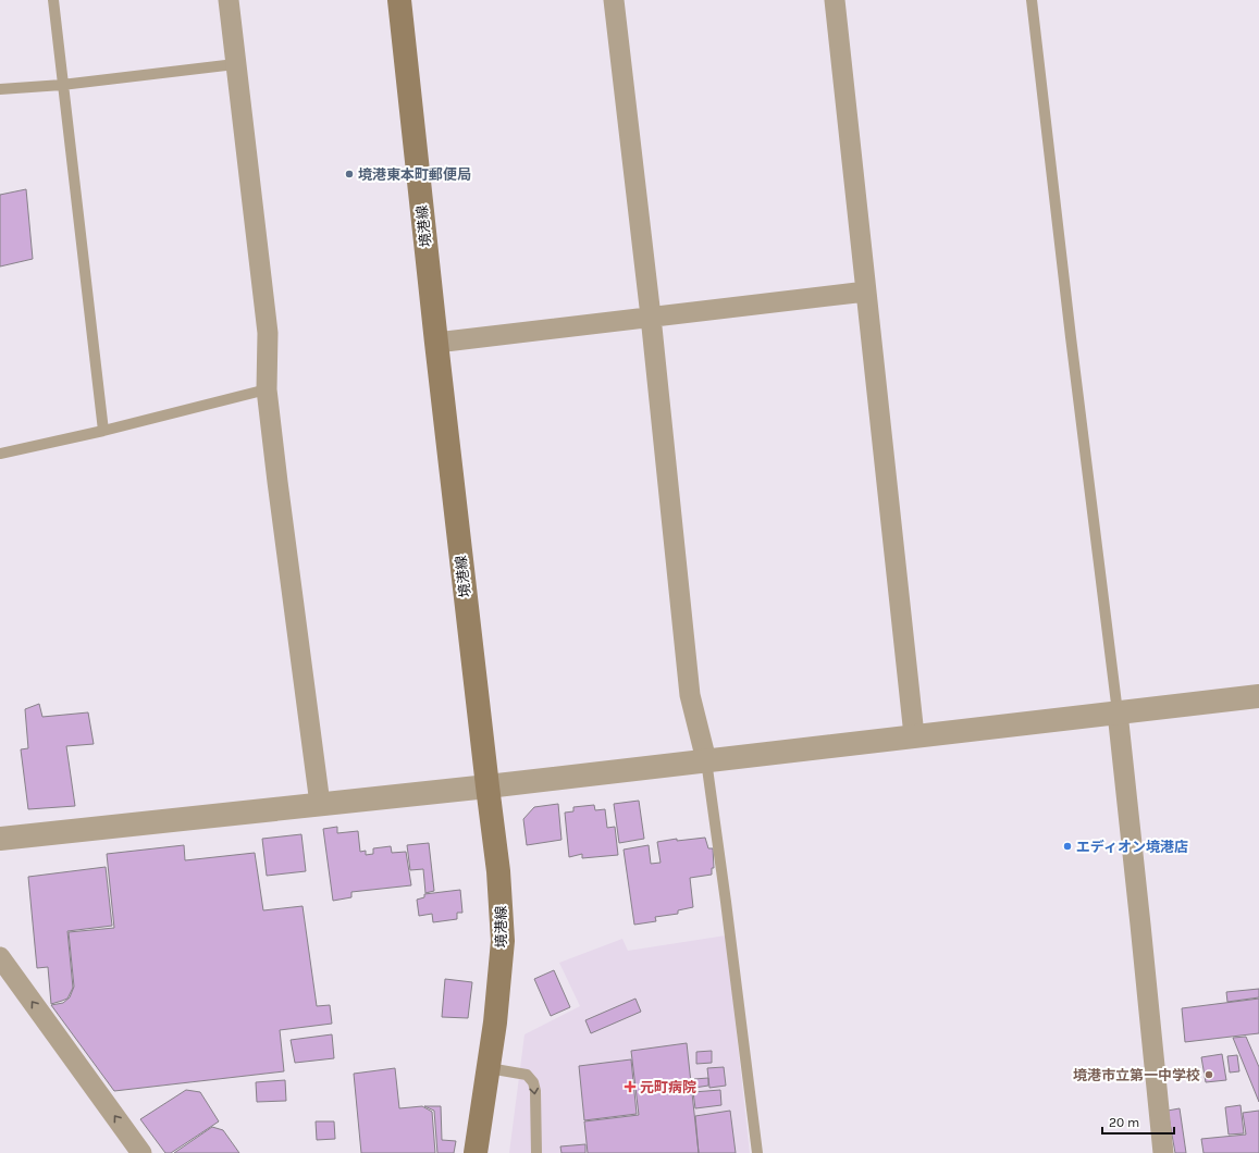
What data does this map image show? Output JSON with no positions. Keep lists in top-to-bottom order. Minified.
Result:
{"streets":{"main road":["境港線"]},"places":{"other":["境港東本町郵便局","エディオン境港店","境港市立第一中学校"],"health":["元町病院"]},"scale_bar":"20 m"}
